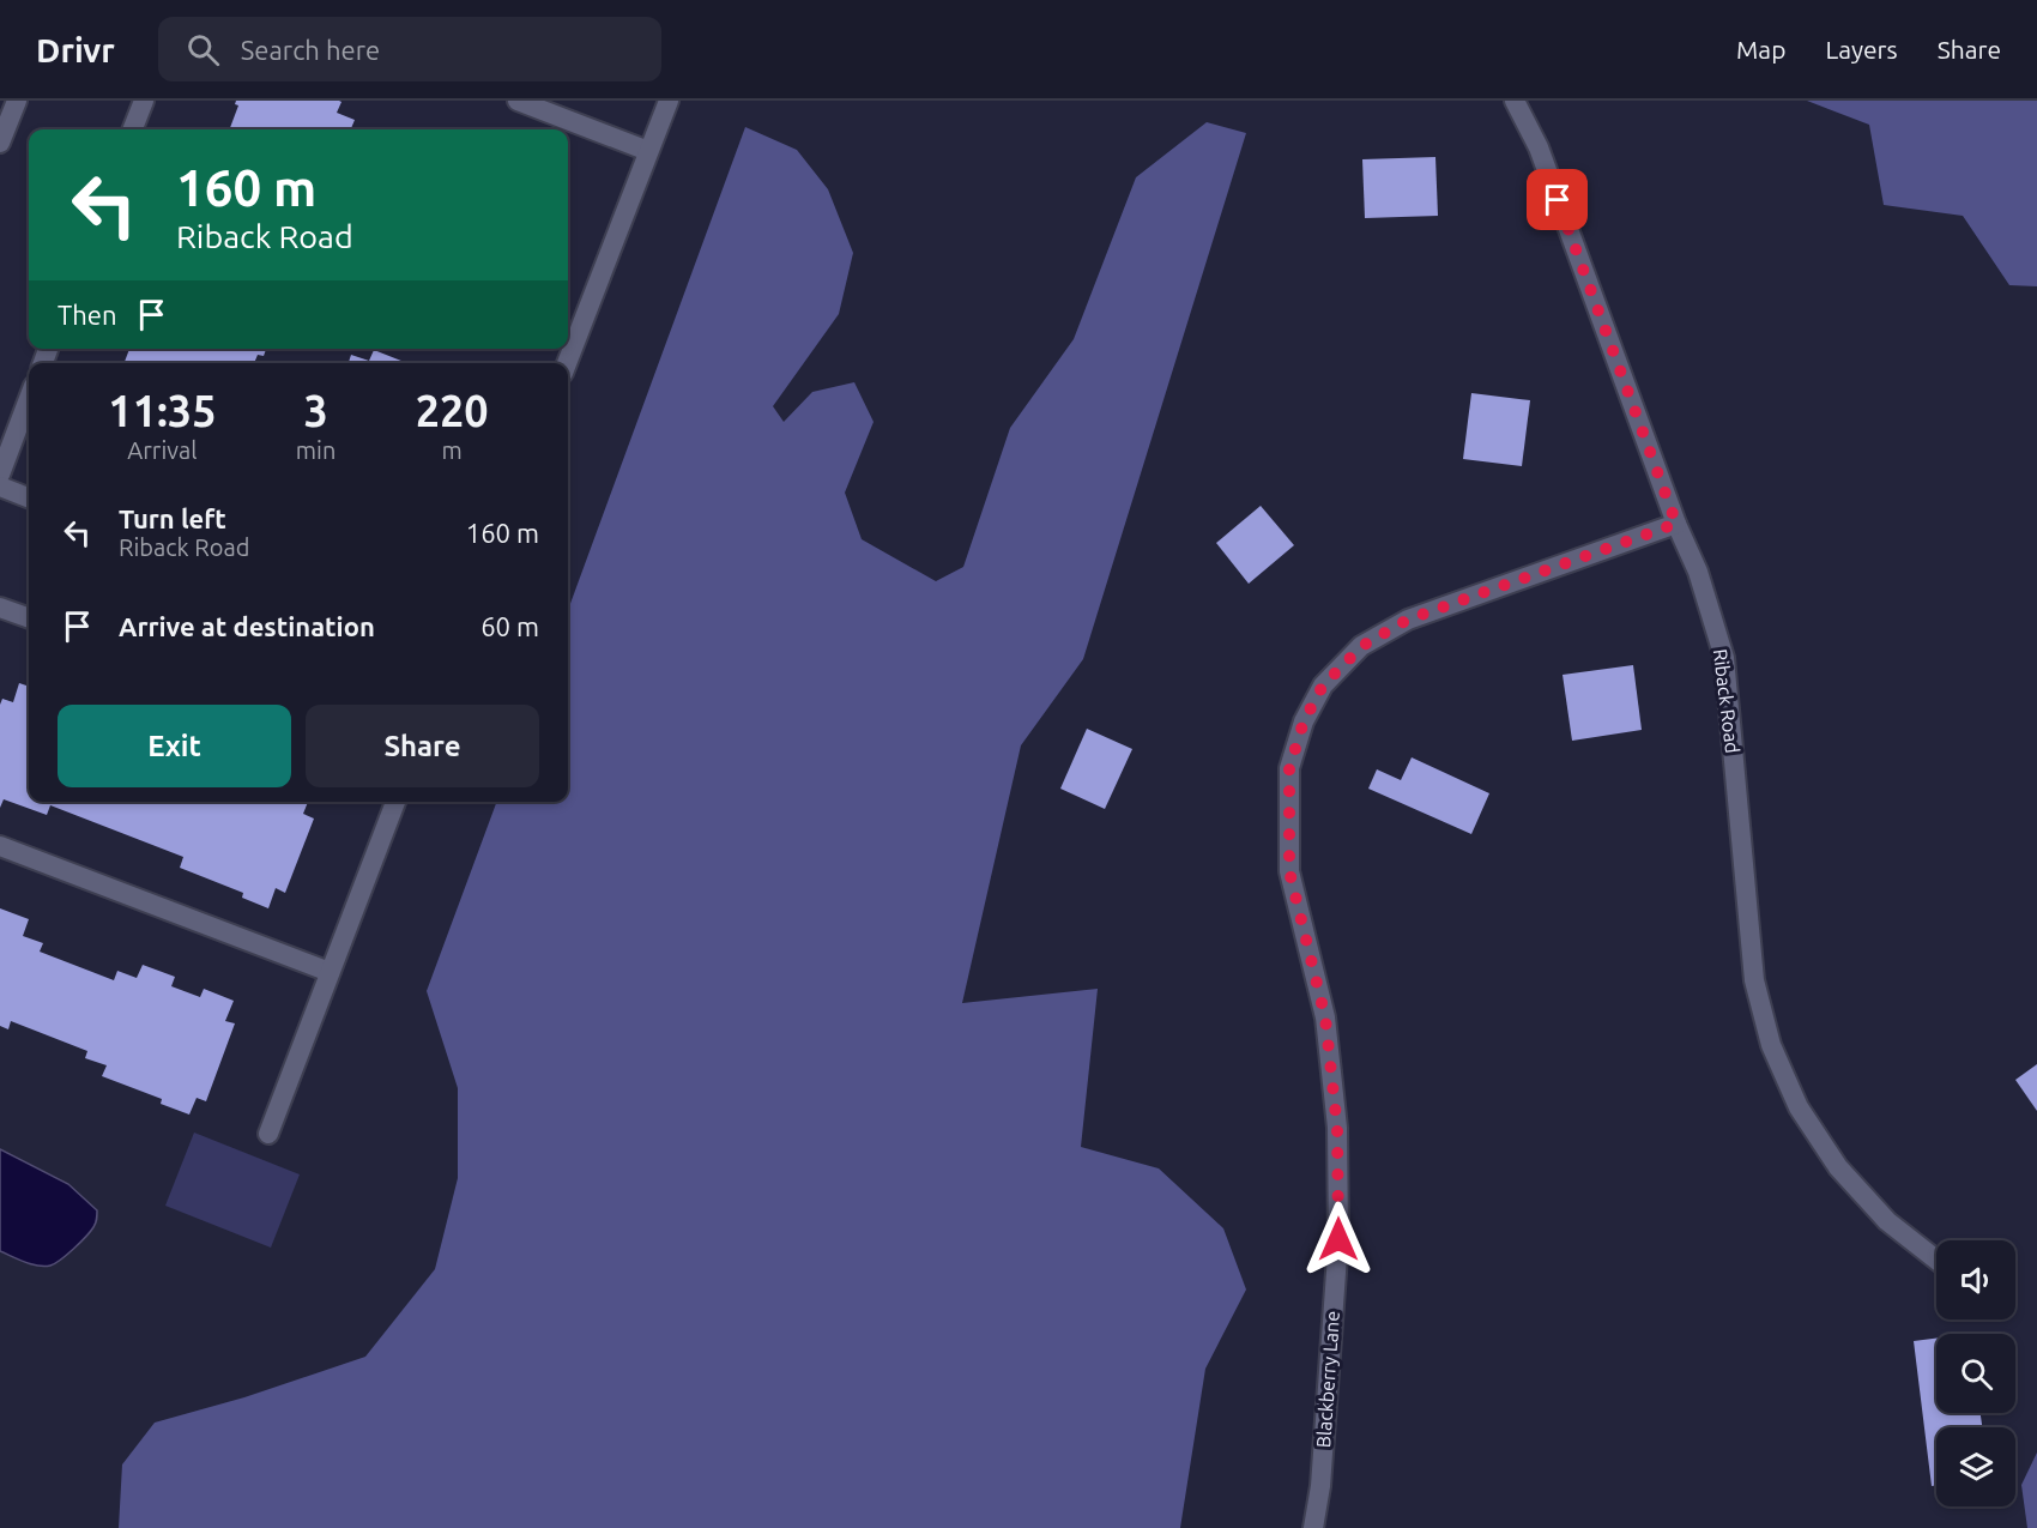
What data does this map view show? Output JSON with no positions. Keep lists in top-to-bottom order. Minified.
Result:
{"streets":{"street":["Riback Road","Blackberry Lane"]},"crossings":[["Riback Road","Blackberry Lane"]],"page":{"header":"Drivr","search":"Search here","nav":["Map","Layers","Share"],"turn":["160 m","Riback Road"],"then":"Then","eta":["11:35","Arrival","3","min","220","m"],"list":[{"name":"Turn left","note":"Riback Road","value":"160 m"},{"name":"Arrive at destination","value":"60 m"}],"buttons":["Exit","Share"]}}
